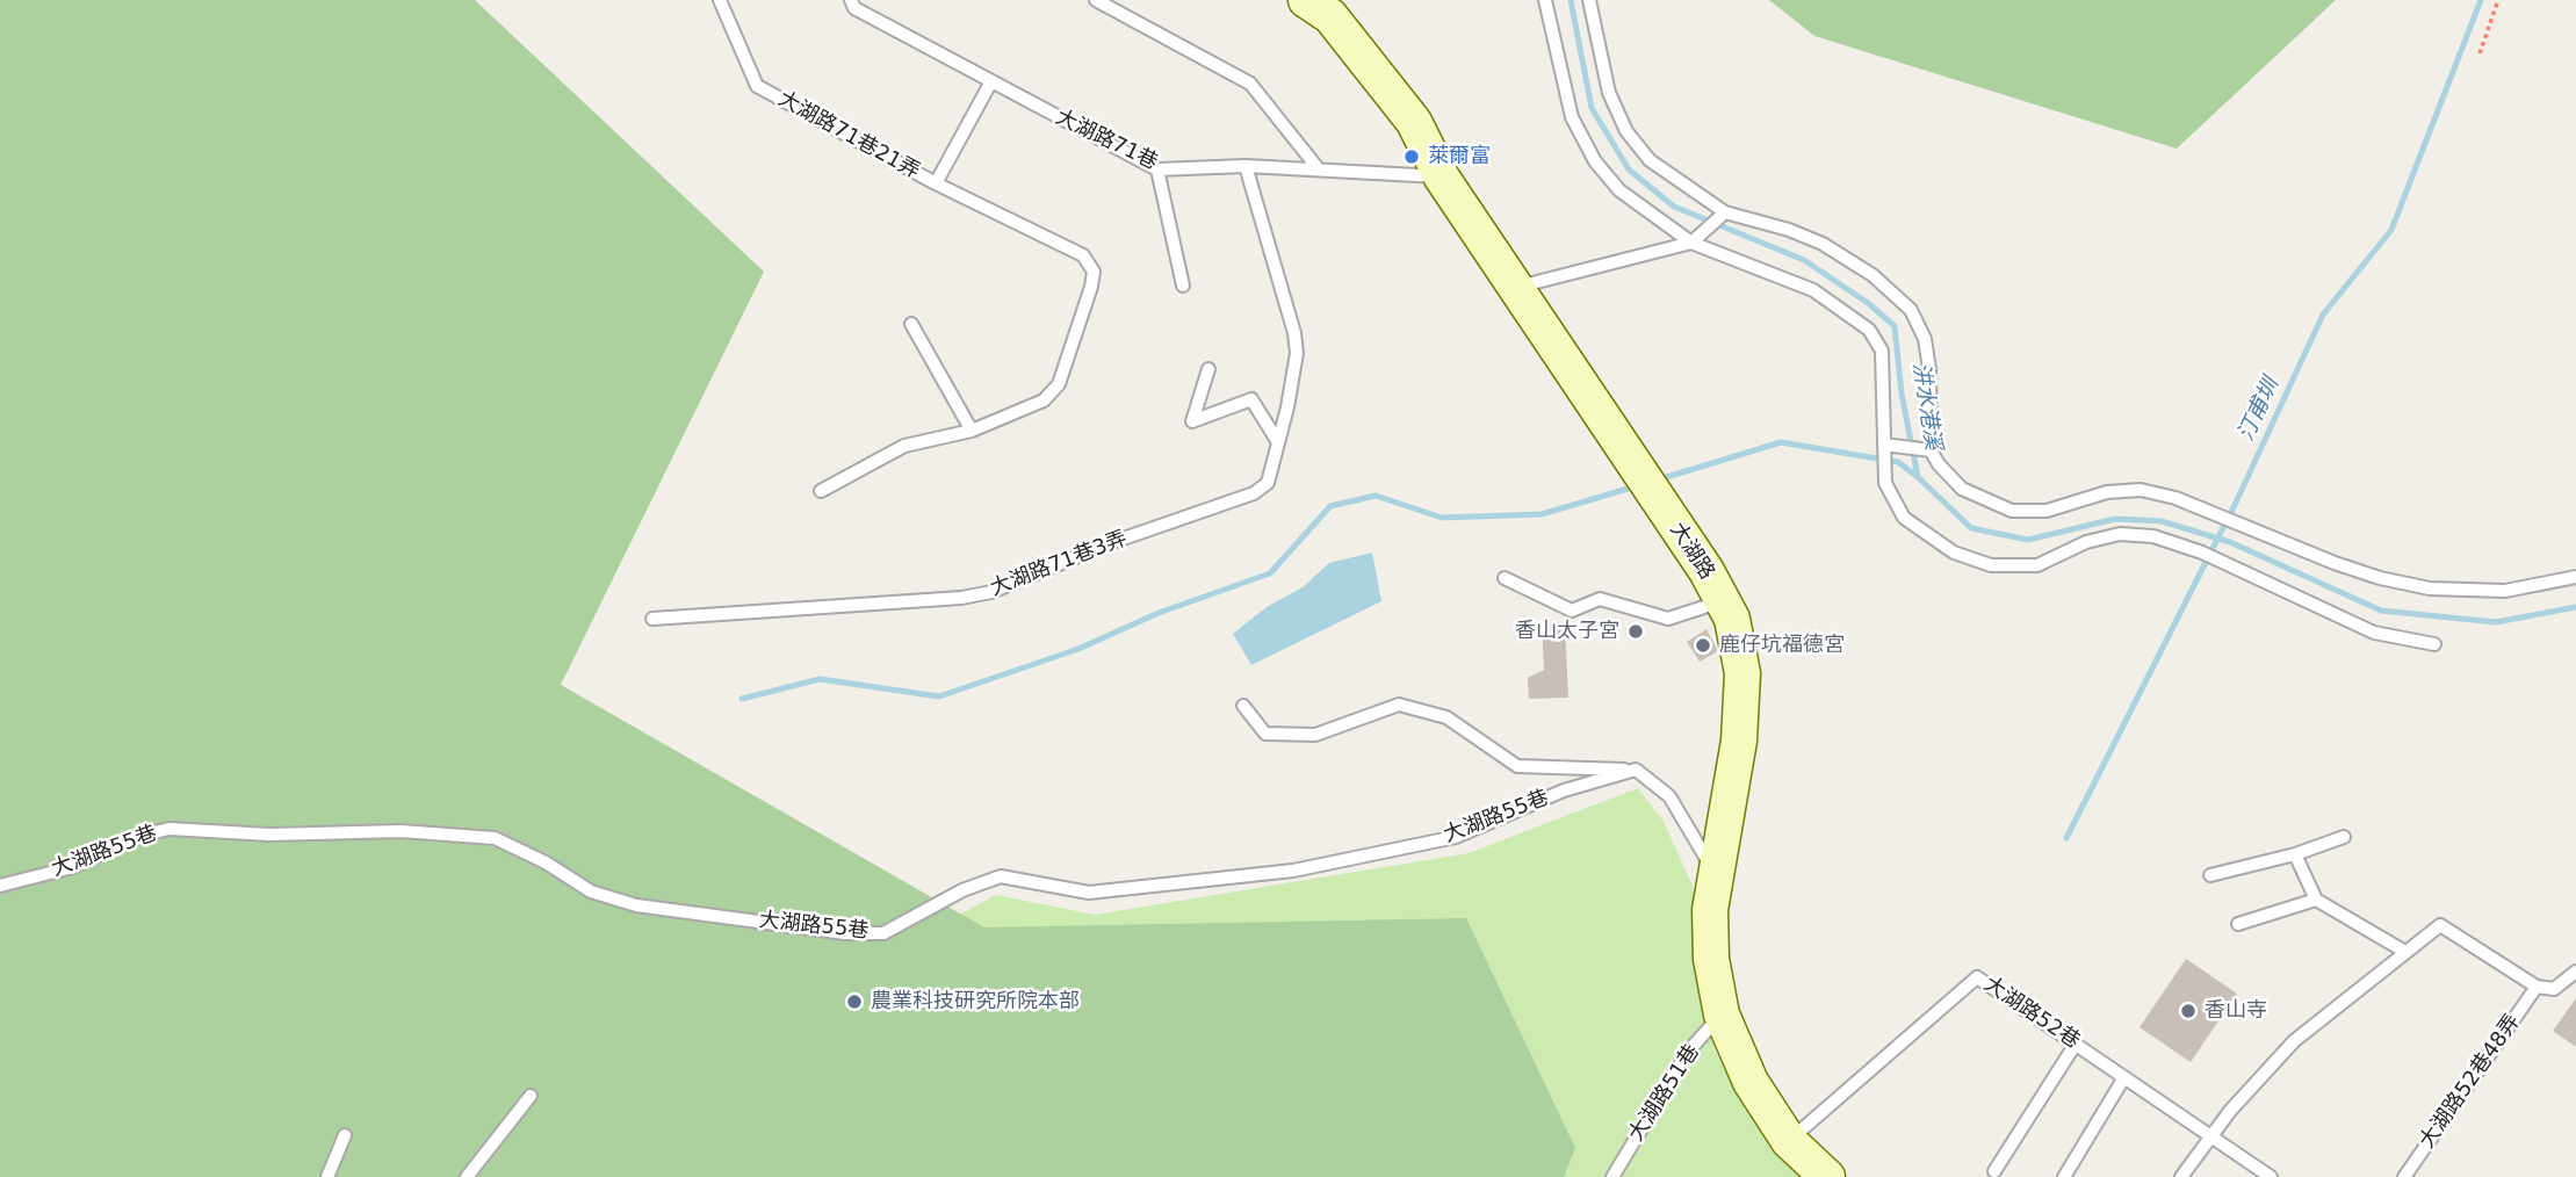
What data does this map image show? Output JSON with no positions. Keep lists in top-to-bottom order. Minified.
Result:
{"streets":{"street":["大湖路"],"lane":["大湖路71巷21弄","大湖路71巷","大湖路71巷3弄","大湖路55巷","大湖路52巷","大湖路52巷48弄","大湖路51巷"]},"crossings":[["大湖路71巷21弄","大湖路71巷"],["大湖路71巷","大湖路"],["大湖路71巷","大湖路71巷3弄"],["大湖路","大湖路52巷"],["大湖路","大湖路51巷"]],"water":["汫水港溪","汀甫圳"],"places":["萊爾富","香山太子宮","鹿仔坑福德宮","農業科技研究所院本部","香山寺"]}
